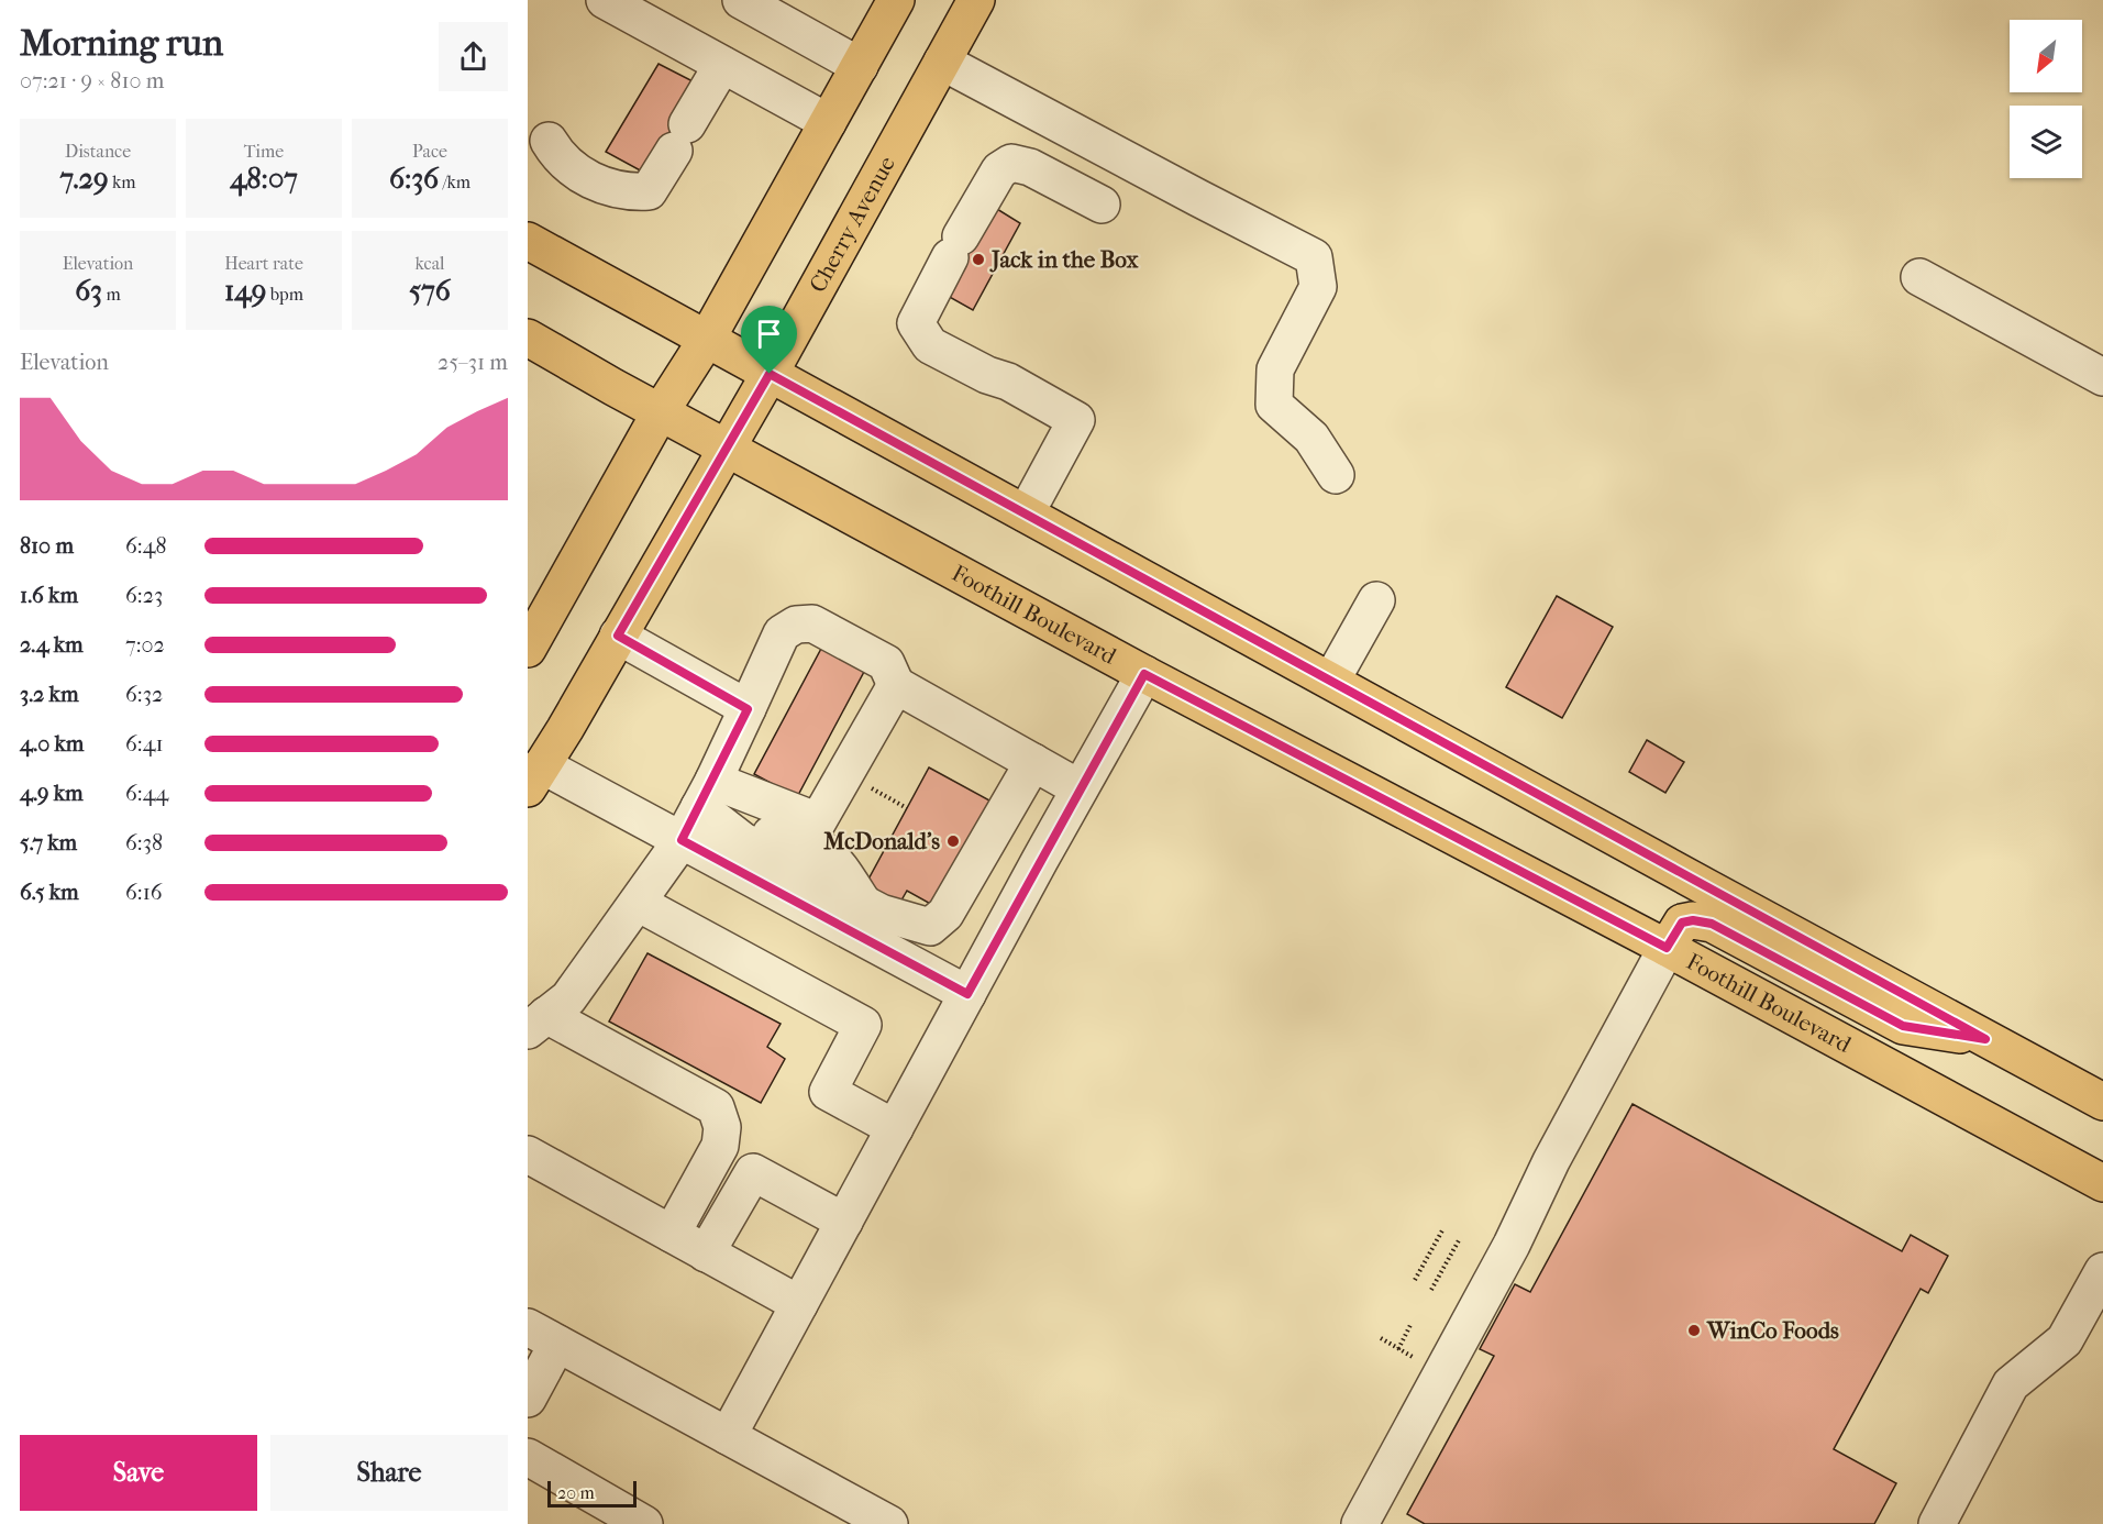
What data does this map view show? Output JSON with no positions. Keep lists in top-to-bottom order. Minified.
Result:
{"streets":{"main road":["Cherry Avenue","Foothill Boulevard"]},"crossings":[["Cherry Avenue","Foothill Boulevard"]],"places":["Jack in the Box","McDonald's","WinCo Foods"],"scale_bar":"20 m","north":"bottom left","page":{"heading":["Morning run","07:21 · 9 × 810 m"],"stats":[["Distance","7.29 km"],["Time","48:07"],["Pace","6:36 /km"],["Elevation","63 m"],["Heart rate","149 bpm"],["kcal","576"]],"chart":["Elevation","25–31 m"],"list":[{"name":"810 m","note":"6:48"},{"name":"1.6 km","note":"6:23"},{"name":"2.4 km","note":"7:02"},{"name":"3.2 km","note":"6:32"},{"name":"4.0 km","note":"6:41"},{"name":"4.9 km","note":"6:44"},{"name":"5.7 km","note":"6:38"},{"name":"6.5 km","note":"6:16"}],"buttons":["Save","Share"],"scale":"20 m"}}
